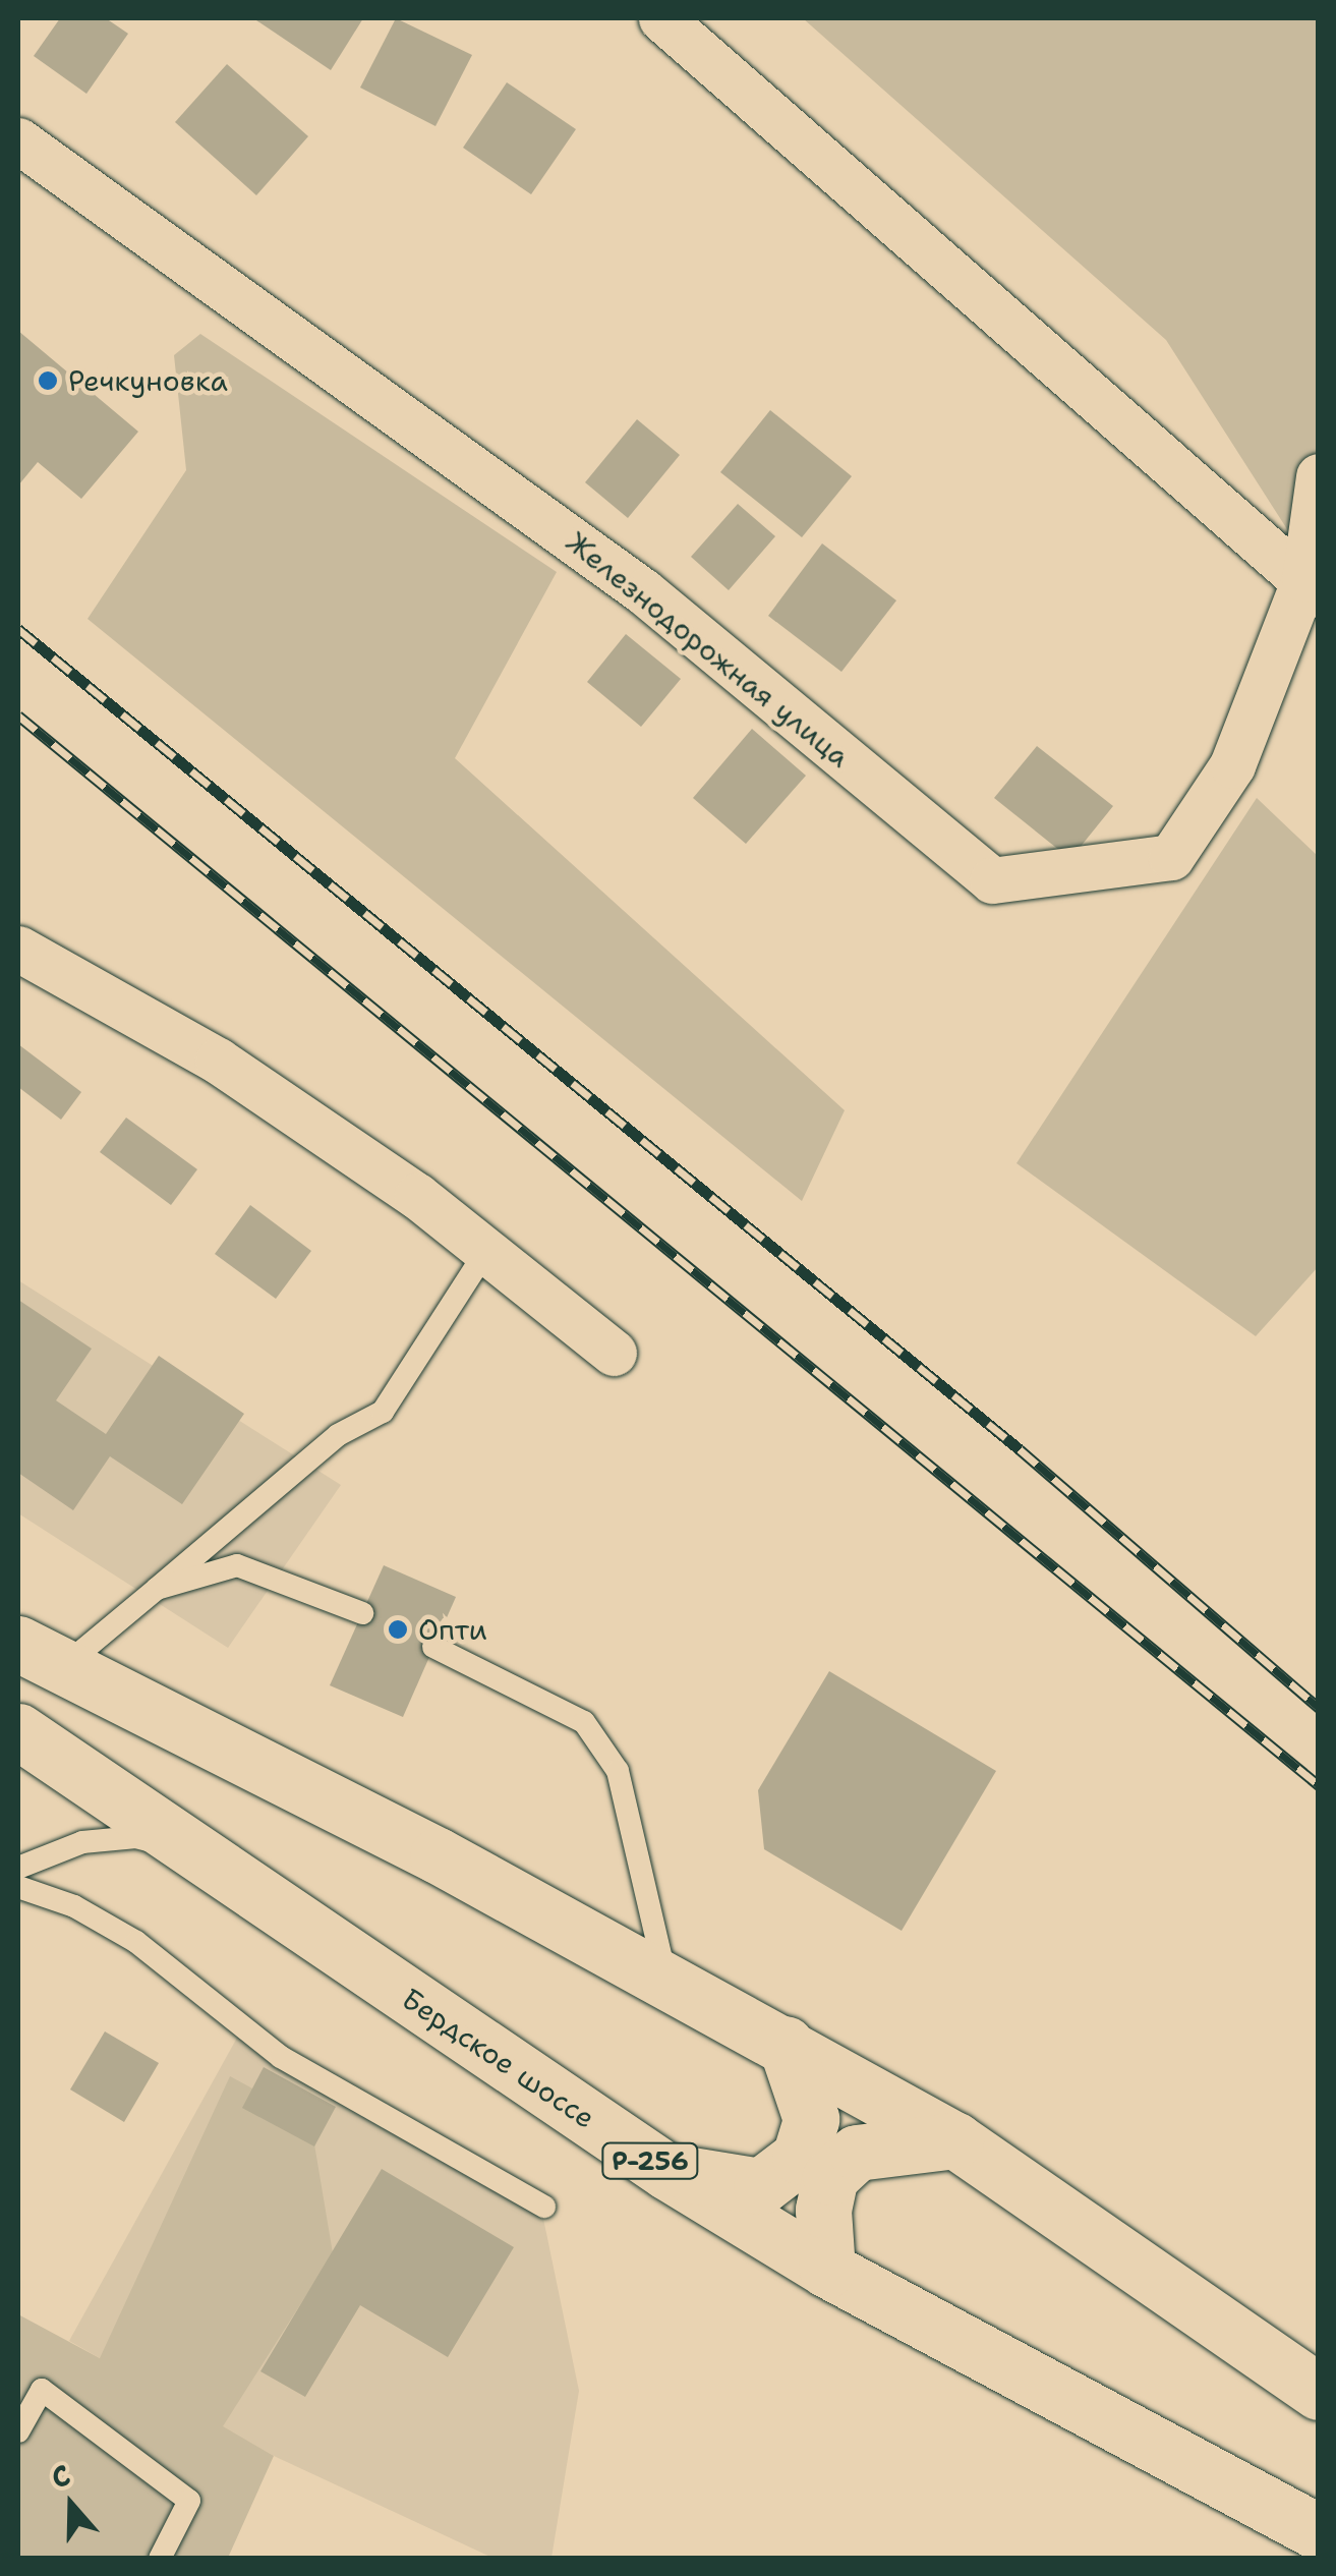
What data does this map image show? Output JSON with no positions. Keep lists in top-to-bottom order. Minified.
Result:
{"streets":{"highway":["Бердское шоссе","Р-256"],"street":["Железнодорожная улица"]},"places":["Речкуновка","Опти"],"north":"top"}
